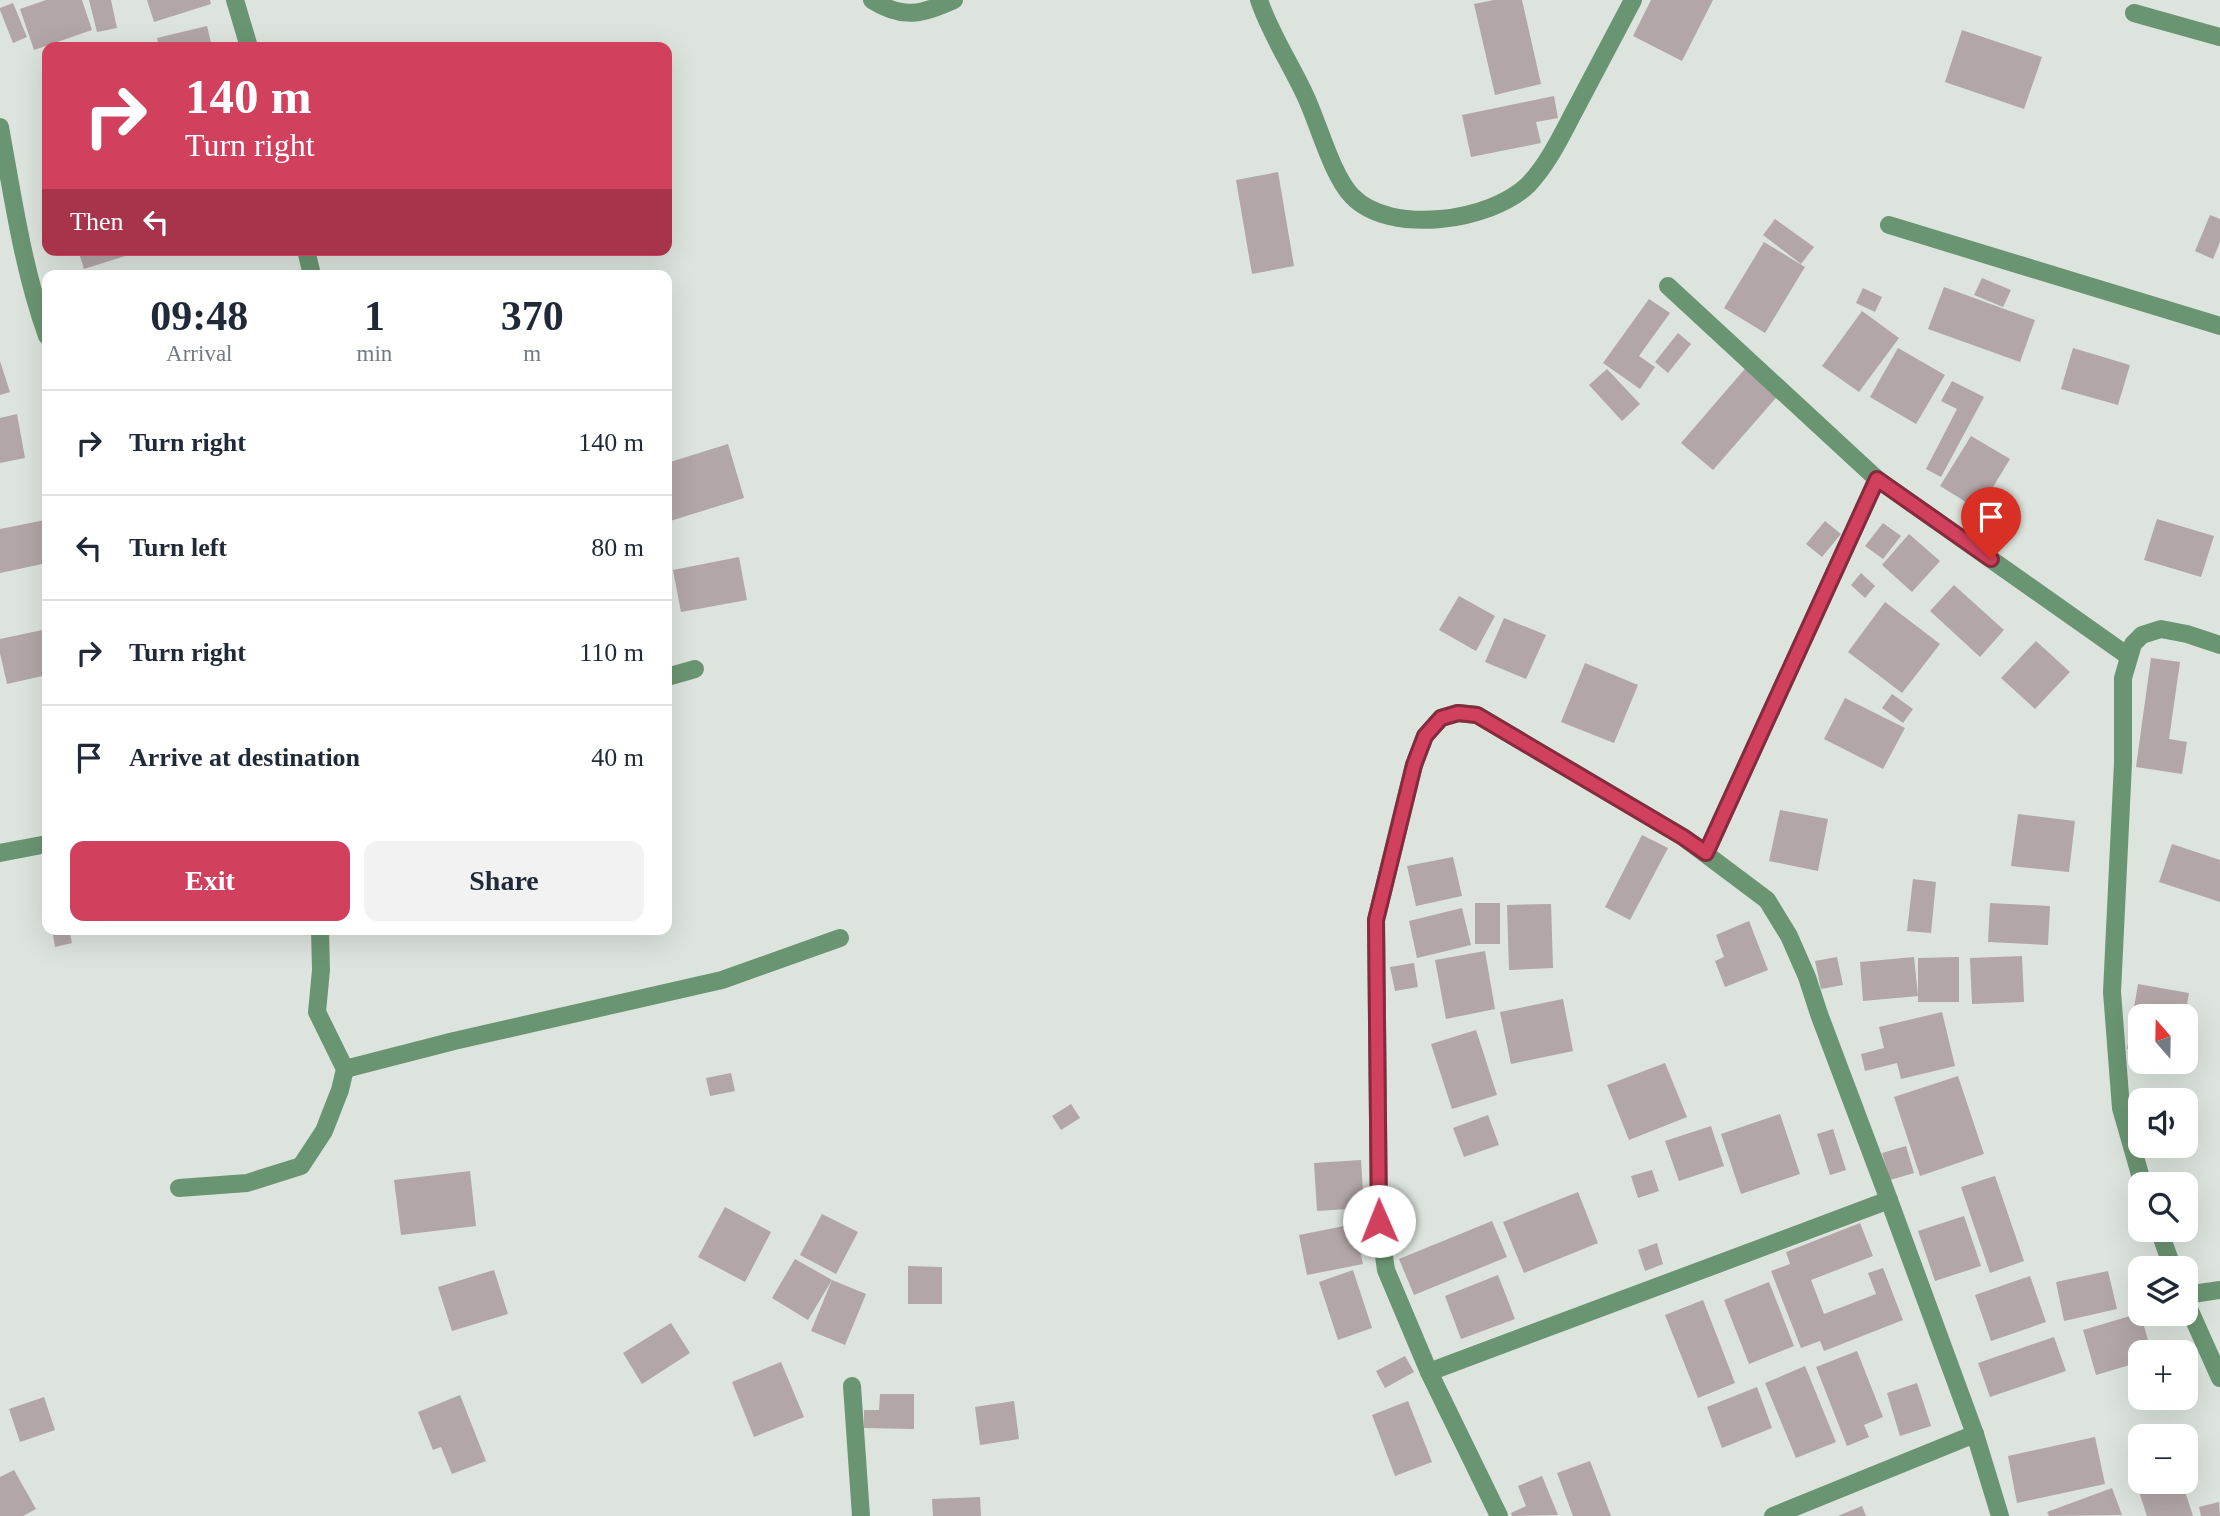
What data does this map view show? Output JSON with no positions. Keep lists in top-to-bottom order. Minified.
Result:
{"north":"top","page":{"turn":["140 m","Turn right"],"then":"Then","eta":["09:48","Arrival","1","min","370","m"],"list":[{"name":"Turn right","value":"140 m"},{"name":"Turn left","value":"80 m"},{"name":"Turn right","value":"110 m"},{"name":"Arrive at destination","value":"40 m"}],"buttons":["Exit","Share"],"map_buttons":["+","−"]}}
